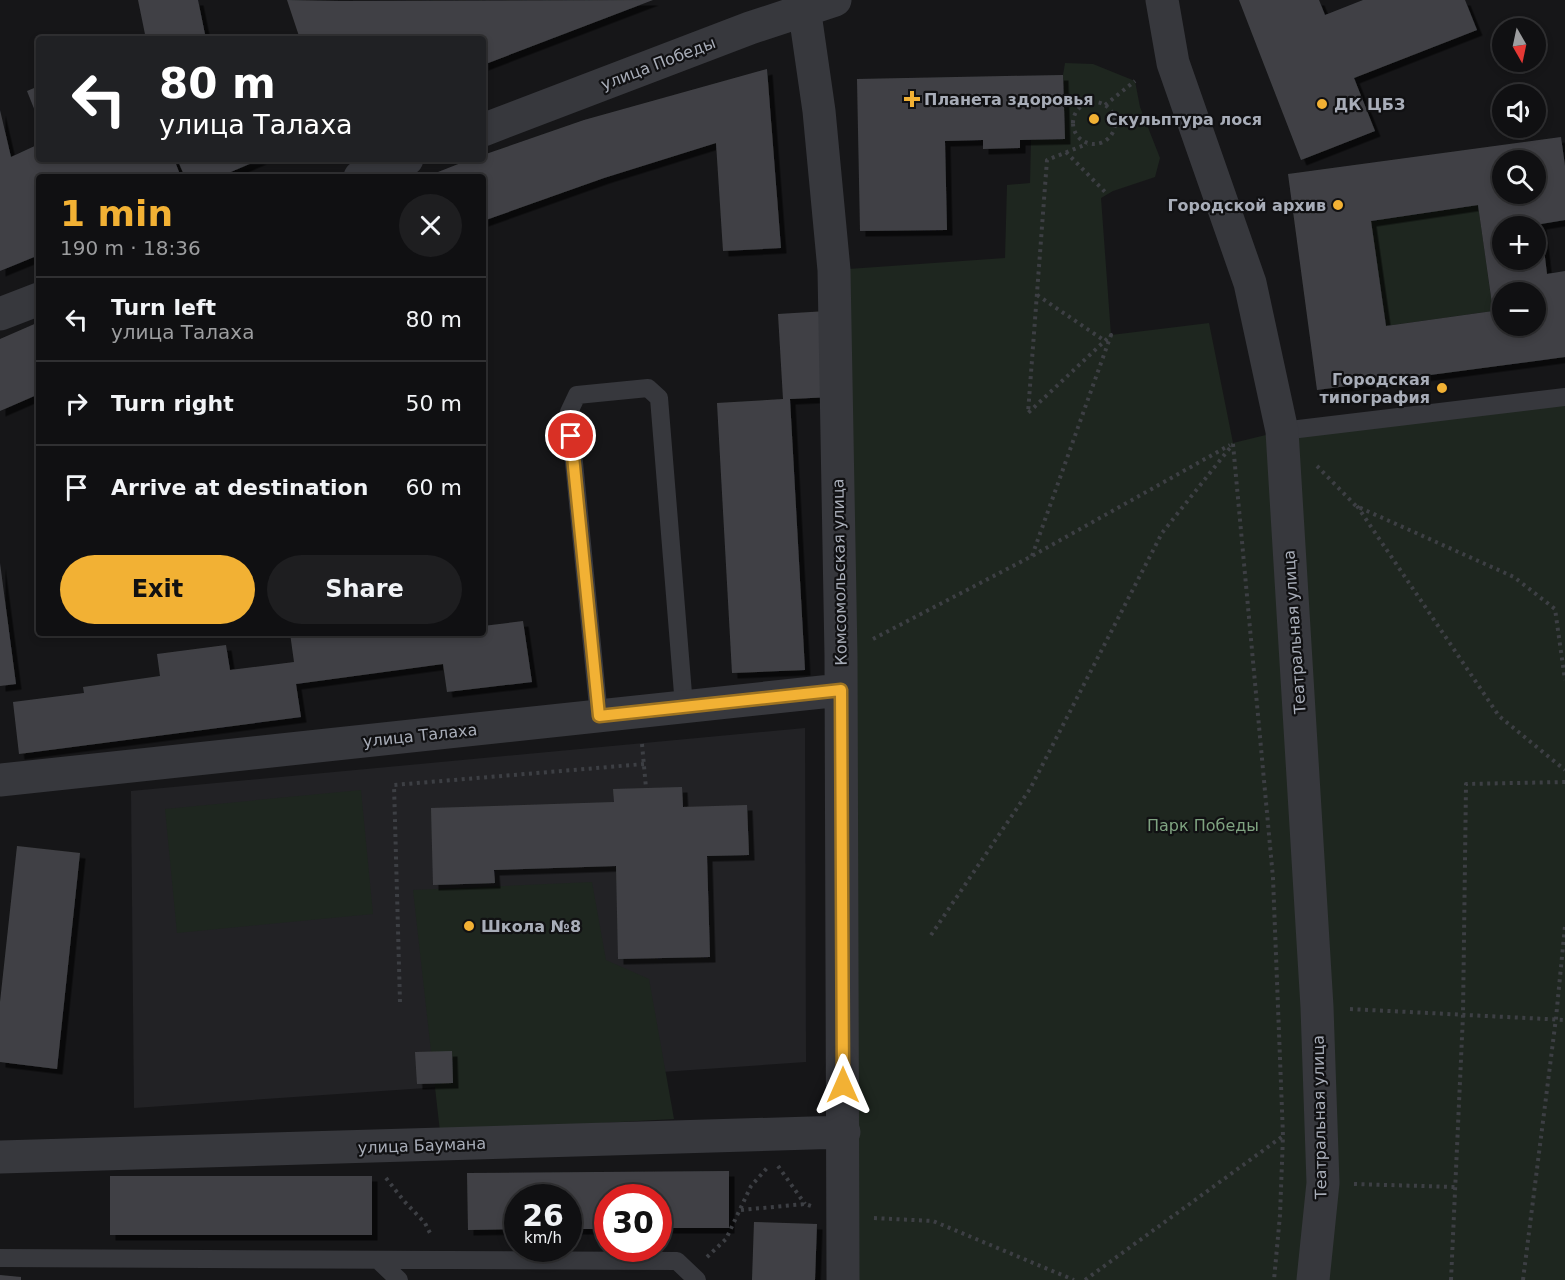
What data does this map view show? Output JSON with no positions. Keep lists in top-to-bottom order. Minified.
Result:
{"streets":{"street":["улица Победы","Комсомольская улица","Театральная улица","улица Талаха","улица Баумана"]},"crossings":[["улица Победы","Комсомольская улица"],["Комсомольская улица","улица Талаха"],["Комсомольская улица","улица Баумана"]],"parks":["Парк Победы"],"places":{"health":["Планета здоровья"],"other":["ДК ЦБЗ","Скульптура лося","Городской архив","Городская типография","Школа №8"]},"north":"bottom","page":{"map_buttons":["+","−"],"turn":["80 m","улица Талаха"],"heading":["1 min","190 m · 18:36"],"list":[{"name":"Turn left","note":"улица Талаха","value":"80 m"},{"name":"Turn right","value":"50 m"},{"name":"Arrive at destination","value":"60 m"}],"buttons":["Exit","Share"],"speed":"26 km/h","limit":"30"}}
